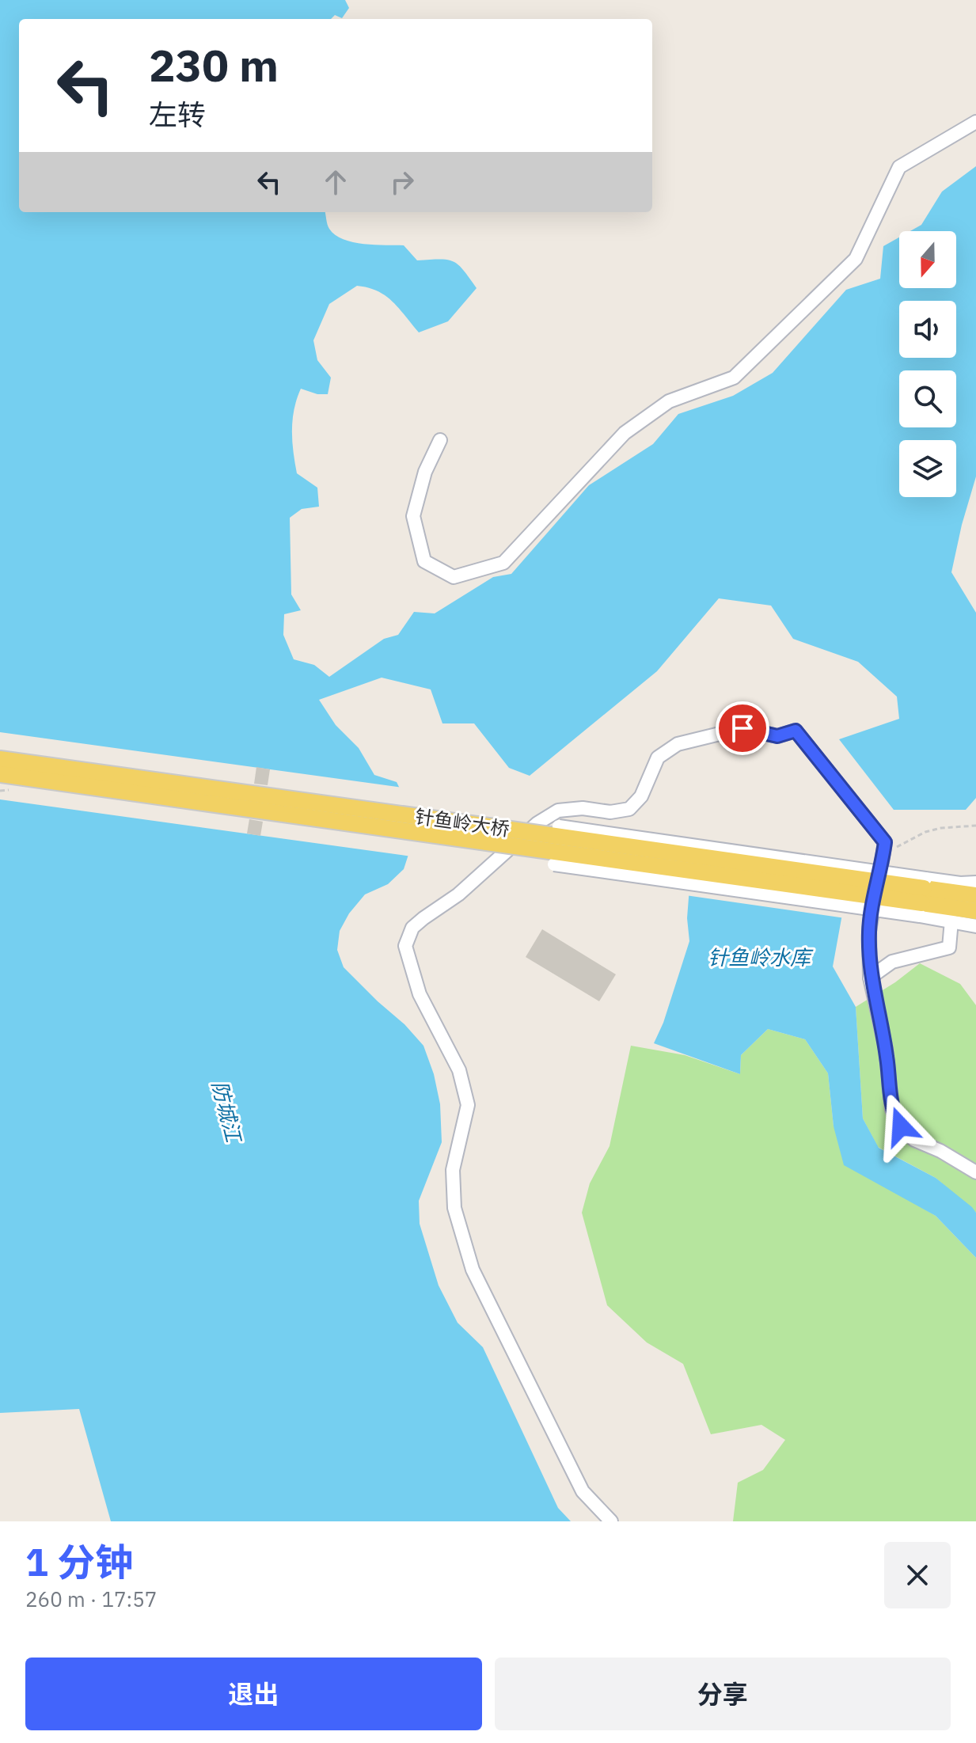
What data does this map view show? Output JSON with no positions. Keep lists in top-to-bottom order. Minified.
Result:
{"streets":{"main road":["针鱼岭大桥"]},"water":["针鱼岭水库","防城江"],"north":"bottom","page":{"turn":["230 m","左转"],"heading":["1 分钟","260 m · 17:57"],"buttons":["退出","分享"]}}
